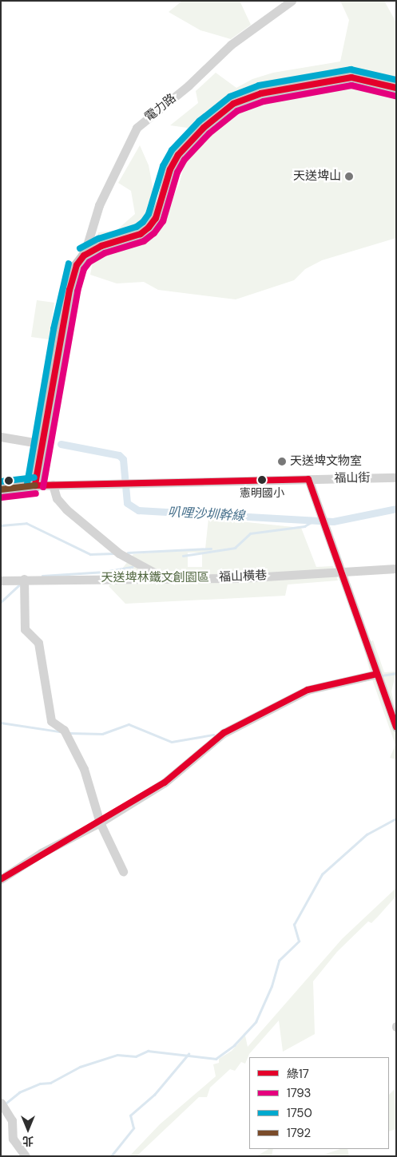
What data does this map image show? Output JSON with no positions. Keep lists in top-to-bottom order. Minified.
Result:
{"streets":{"street":["電力路","福山街","福山橫巷"]},"water":["叭哩沙圳幹線"],"parks":["天送埤林鐵文創園區"],"places":["天送埤山","天送埤文物室","憲明國小"],"lines":["transit line 1750","transit line 綠17","transit line 1793","transit line 1792"],"legend":["綠17","1793","1750","1792"],"north":"bottom"}
